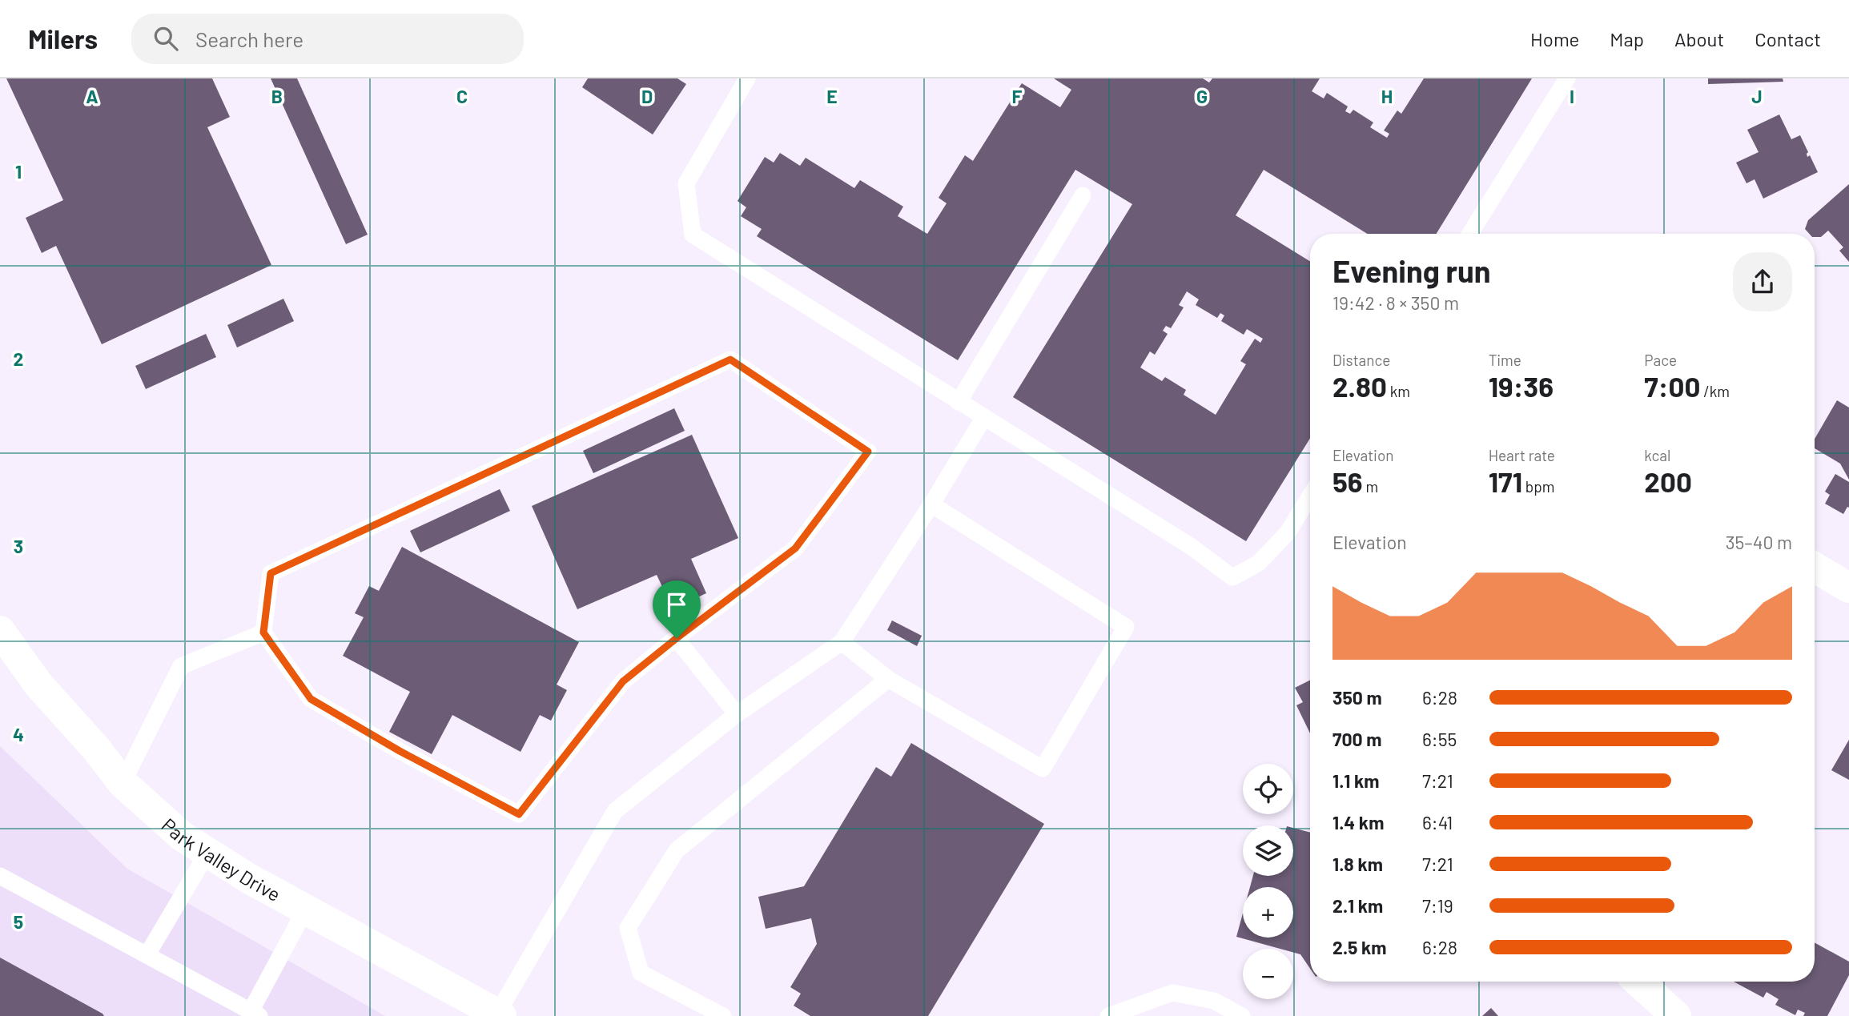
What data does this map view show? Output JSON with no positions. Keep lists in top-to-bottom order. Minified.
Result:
{"streets":{"street":["Park Valley Drive"]},"page":{"header":"Milers","search":"Search here","nav":["Home","Map","About","Contact"],"heading":["Evening run","19:42 · 8 × 350 m"],"stats":[["Distance","2.80 km"],["Time","19:36"],["Pace","7:00 /km"],["Elevation","56 m"],["Heart rate","171 bpm"],["kcal","200"]],"chart":["Elevation","35–40 m"],"list":[{"name":"350 m","note":"6:28"},{"name":"700 m","note":"6:55"},{"name":"1.1 km","note":"7:21"},{"name":"1.4 km","note":"6:41"},{"name":"1.8 km","note":"7:21"},{"name":"2.1 km","note":"7:19"},{"name":"2.5 km","note":"6:28"}],"map_buttons":["+","−"]},"grid":{"columns":["A","B","C","D","E","F","G","H","I","J"],"rows":["1","2","3","4","5"]}}
